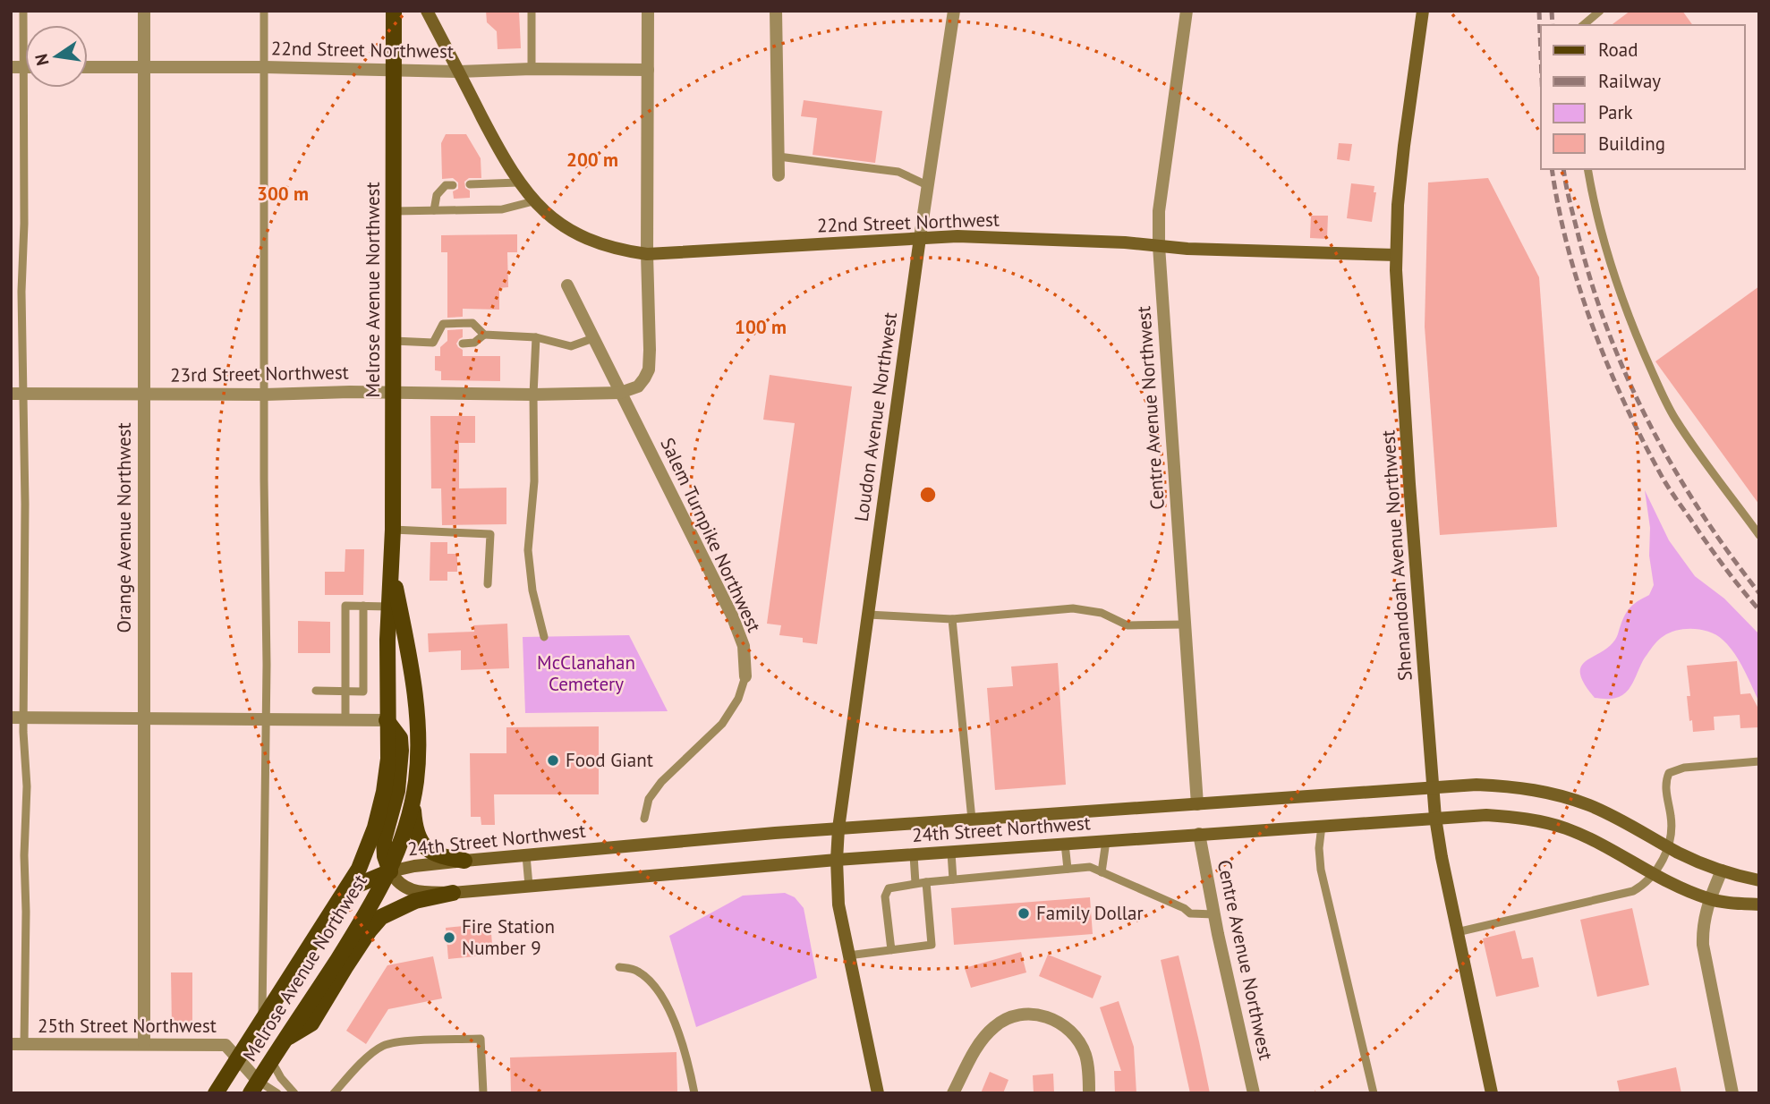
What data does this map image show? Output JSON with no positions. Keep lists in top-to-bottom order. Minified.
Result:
{"streets":{"main road":["22nd Street Northwest","Melrose Avenue Northwest","Loudon Avenue Northwest","Shenandoah Avenue Northwest","24th Street Northwest"],"street":["23rd Street Northwest","Centre Avenue Northwest","Orange Avenue Northwest","Salem Turnpike Northwest","25th Street Northwest"]},"crossings":[["22nd Street Northwest","Melrose Avenue Northwest"],["22nd Street Northwest","Centre Avenue Northwest"],["22nd Street Northwest","Loudon Avenue Northwest"],["22nd Street Northwest","Orange Avenue Northwest"],["22nd Street Northwest","Shenandoah Avenue Northwest"],["Melrose Avenue Northwest","23rd Street Northwest"],["Melrose Avenue Northwest","24th Street Northwest"],["Melrose Avenue Northwest","25th Street Northwest"],["23rd Street Northwest","Orange Avenue Northwest"],["23rd Street Northwest","Salem Turnpike Northwest"],["Centre Avenue Northwest","24th Street Northwest"],["Loudon Avenue Northwest","24th Street Northwest"],["Orange Avenue Northwest","25th Street Northwest"],["Shenandoah Avenue Northwest","24th Street Northwest"]],"parks":["McClanahan Cemetery"],"places":["Food Giant","Family Dollar","Fire Station Number 9"],"legend":["Road","Railway","Park","Building"],"north":"left","rings":["200 m","300 m","100 m"]}
